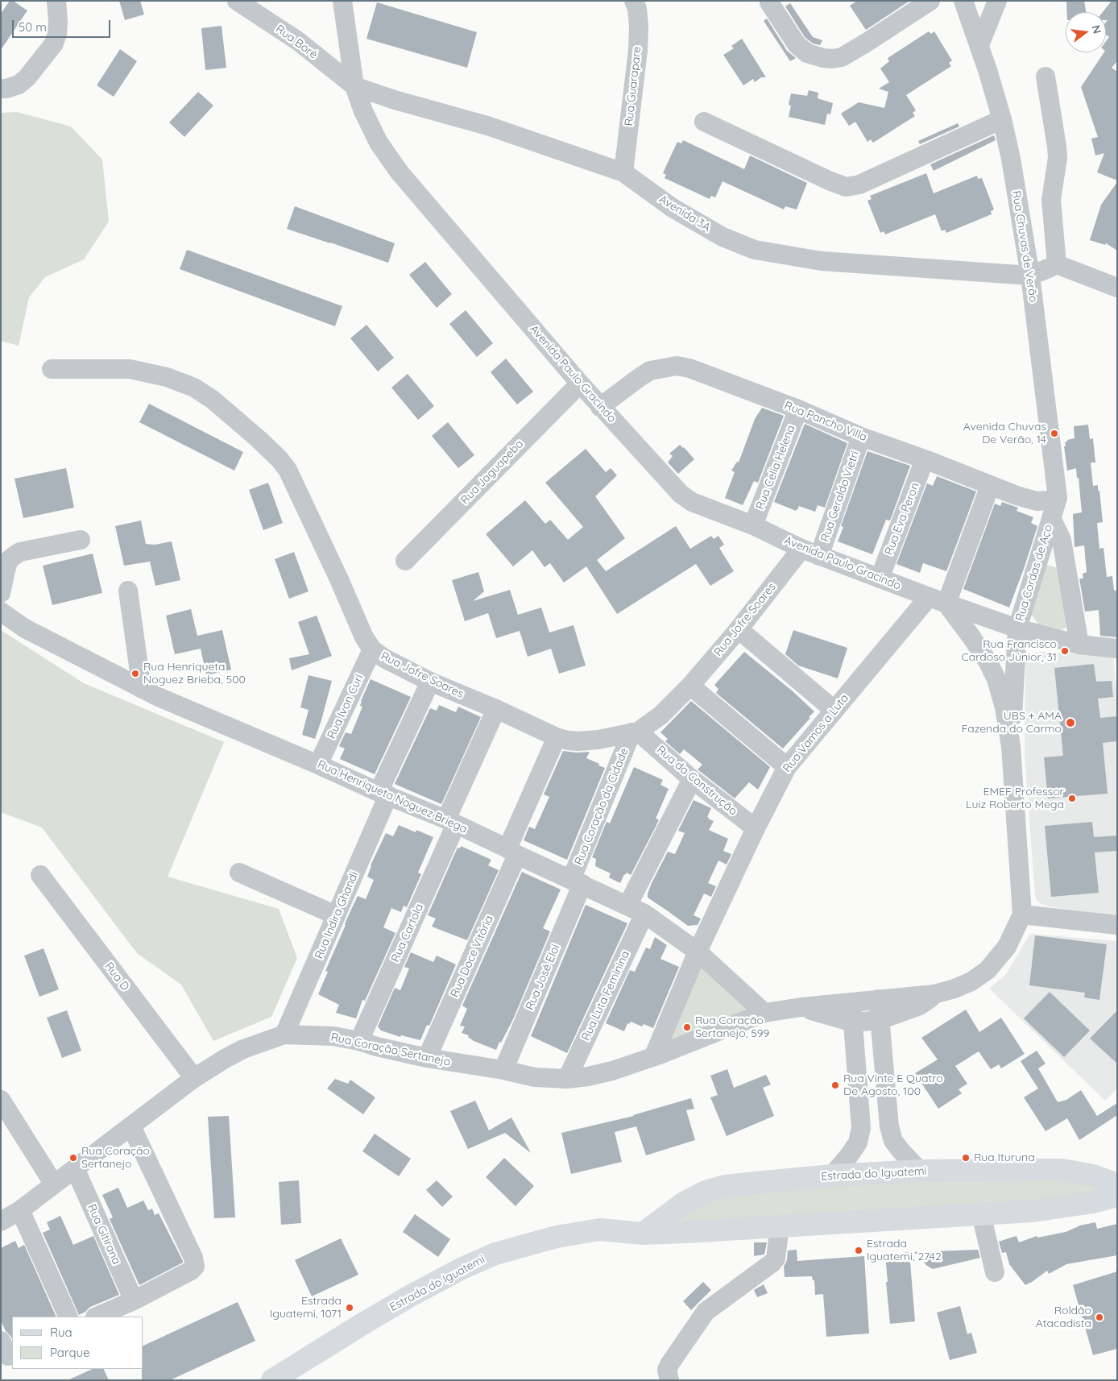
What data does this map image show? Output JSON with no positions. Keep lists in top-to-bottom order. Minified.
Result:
{"streets":{"main road":["Estrada do Iguatemi"],"street":["Rua Boré","Rua Guarapare","Avenida 3A","Rua Chuvas de Verão","Avenida Paulo Gracindo","Rua Pancho Villa","Rua Celia Helena","Rua Jaguapeba","Rua Geraldo Vietri","Rua Eva Peron","Rua Cordas de Aço","Rua Jofre Soares","Rua Ivon Curi","Rua Vamos a Luta","Rua da Construção","Rua Henriqueta Noguez Briega","Rua Coração da Cidade","Rua Indira Ghandi","Rua Cartola","Rua Doce Vitória","Rua D","Rua José Eloi","Rua Luta Feminina","Rua Coração Sertanejo","Rua Gitirana"]},"crossings":[["Rua Boré","Avenida 3A"],["Rua Boré","Avenida Paulo Gracindo"],["Rua Guarapare","Avenida 3A"],["Avenida 3A","Rua Chuvas de Verão"],["Avenida 3A","Avenida Paulo Gracindo"],["Rua Chuvas de Verão","Rua Pancho Villa"],["Rua Chuvas de Verão","Rua Cordas de Aço"],["Avenida Paulo Gracindo","Rua Pancho Villa"],["Avenida Paulo Gracindo","Rua Celia Helena"],["Avenida Paulo Gracindo","Rua Jaguapeba"],["Avenida Paulo Gracindo","Rua Geraldo Vietri"],["Avenida Paulo Gracindo","Rua Eva Peron"],["Avenida Paulo Gracindo","Rua Cordas de Aço"],["Avenida Paulo Gracindo","Rua Jofre Soares"],["Avenida Paulo Gracindo","Rua Vamos a Luta"],["Rua Pancho Villa","Rua Celia Helena"],["Rua Pancho Villa","Rua Geraldo Vietri"],["Rua Pancho Villa","Rua Eva Peron"],["Rua Pancho Villa","Rua Cordas de Aço"],["Rua Jofre Soares","Rua Ivon Curi"],["Rua Jofre Soares","Rua da Construção"],["Rua Jofre Soares","Rua Coração da Cidade"],["Rua Jofre Soares","Rua Indira Ghandi"],["Rua Jofre Soares","Rua Cartola"],["Rua Jofre Soares","Rua Doce Vitória"],["Rua Ivon Curi","Rua Henriqueta Noguez Briega"],["Rua Vamos a Luta","Rua da Construção"],["Rua Vamos a Luta","Rua Henriqueta Noguez Briega"],["Rua Vamos a Luta","Rua Coração Sertanejo"],["Rua da Construção","Rua Coração da Cidade"],["Rua da Construção","Rua Luta Feminina"],["Rua Henriqueta Noguez Briega","Rua Coração da Cidade"],["Rua Henriqueta Noguez Briega","Rua Indira Ghandi"],["Rua Henriqueta Noguez Briega","Rua Cartola"],["Rua Henriqueta Noguez Briega","Rua Doce Vitória"],["Rua Henriqueta Noguez Briega","Rua José Eloi"],["Rua Henriqueta Noguez Briega","Rua Luta Feminina"],["Rua Henriqueta Noguez Briega","Rua Coração Sertanejo"],["Rua Coração da Cidade","Rua José Eloi"],["Rua Indira Ghandi","Rua Coração Sertanejo"],["Rua Cartola","Rua Coração Sertanejo"],["Rua Doce Vitória","Rua Coração Sertanejo"],["Rua D","Rua Coração Sertanejo"],["Rua José Eloi","Rua Coração Sertanejo"],["Rua Luta Feminina","Rua Coração Sertanejo"],["Rua Coração Sertanejo","Rua Gitirana"]],"places":["Avenida Chuvas De Verão, 14","Rua Francisco Cardoso Júnior, 31","Rua Henriqueta Noguez Brieba, 500","UBS + AMA Fazenda do Carmo","EMEF Professor Luiz Roberto Mega","Rua Coração Sertanejo, 599","Rua Vinte E Quatro De Agosto, 100","Rua Coração Sertanejo","Rua Ituruna","Estrada Iguatemi, 2742","Estrada Iguatemi, 1071","Roldão Atacadista"],"legend":["Rua","Parque"],"scale_bar":"50 m","north":"right"}
